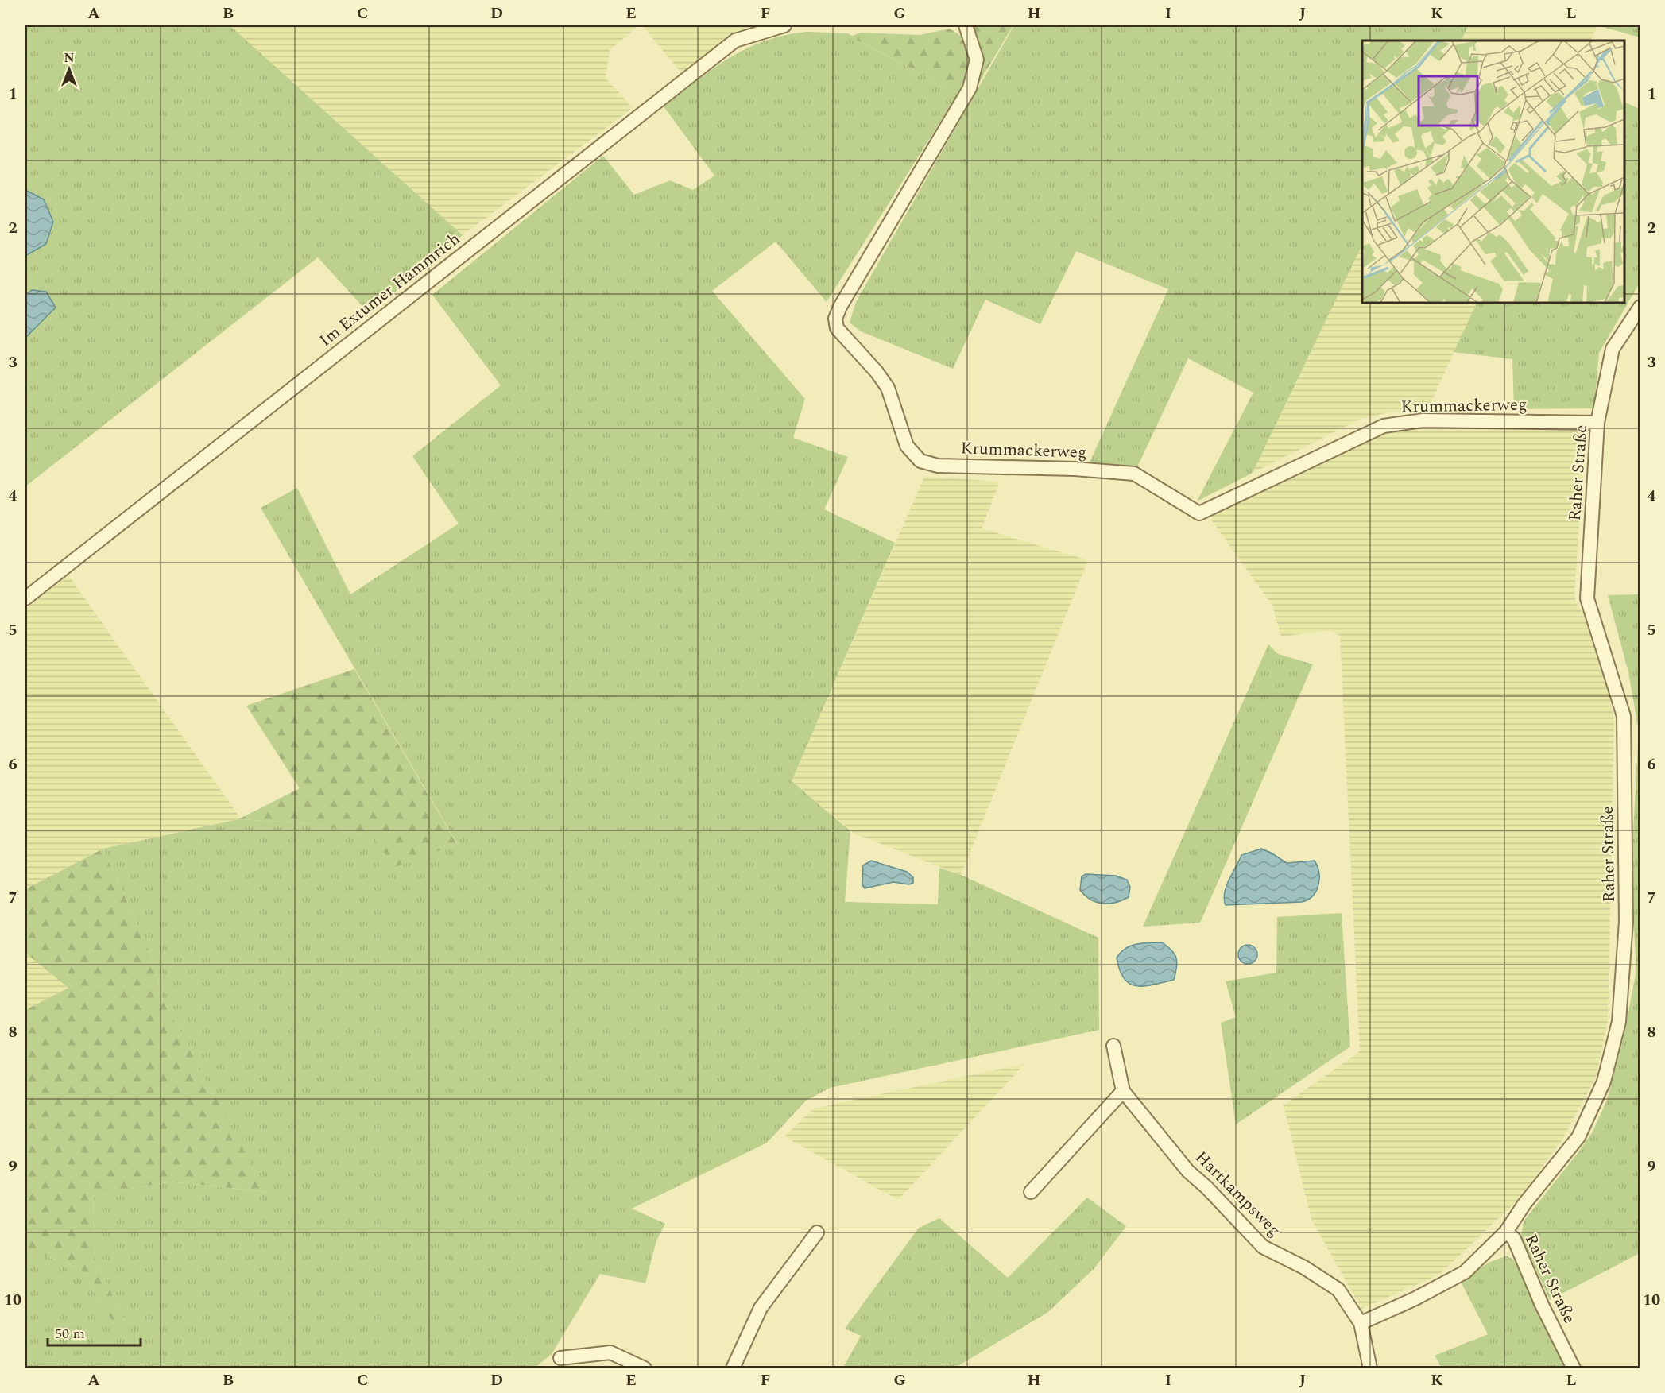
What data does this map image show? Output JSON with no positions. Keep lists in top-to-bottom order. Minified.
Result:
{"streets":{"street":["Im Extumer Hammrich","Krummackerweg","Raher Straße","Hartkampsweg"]},"crossings":[["Krummackerweg","Raher Straße"]],"scale_bar":"50 m","north":"top","grid":{"columns":["A","B","C","D","E","F","G","H","I","J","K","L"],"rows":["1","2","3","4","5","6","7","8","9","10"]}}
